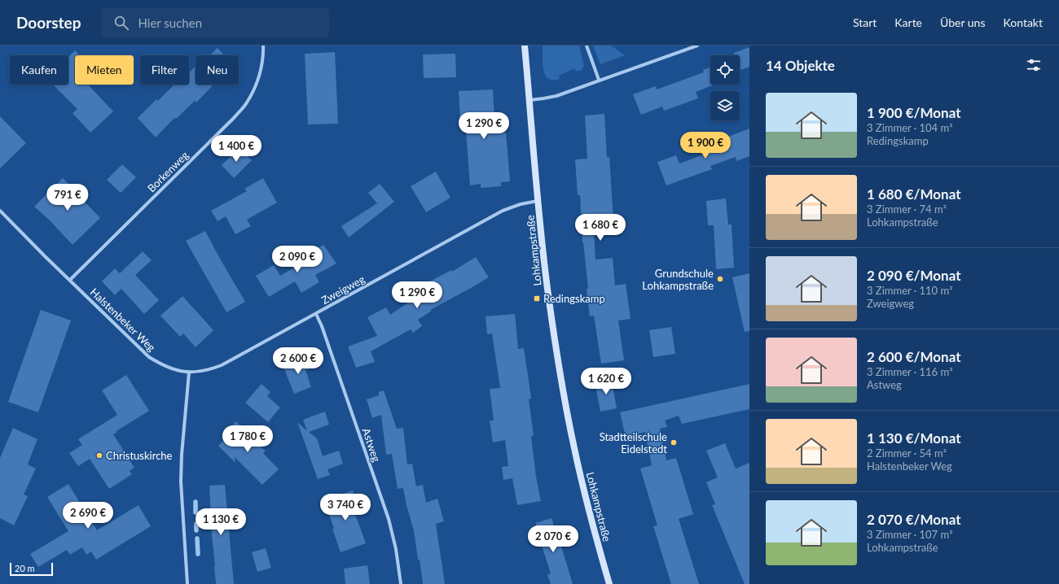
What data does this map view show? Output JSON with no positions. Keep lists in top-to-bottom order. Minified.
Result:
{"streets":{"street":["Borkenweg","Lohkampstraße","Zweigweg","Halstenbeker Weg","Astweg"]},"crossings":[["Borkenweg","Halstenbeker Weg"],["Lohkampstraße","Zweigweg"],["Zweigweg","Halstenbeker Weg"],["Zweigweg","Astweg"]],"places":{"other":["Grundschule Lohkampstraße","Stadtteilschule Eidelstedt","Christuskirche"],"transit":["Redingskamp"]},"scale_bar":"20 m","page":{"header":"Doorstep","search":"Hier suchen","nav":["Start","Karte","Über uns","Kontakt"],"heading":"14 Objekte","chip":["Kaufen","Mieten","Filter","Neu"],"list":[{"name":"1 900 €/Monat","note":"3 Zimmer · 104 m² · Redingskamp"},{"name":"1 680 €/Monat","note":"3 Zimmer · 74 m² · Lohkampstraße"},{"name":"2 090 €/Monat","note":"3 Zimmer · 110 m² · Zweigweg"},{"name":"2 600 €/Monat","note":"3 Zimmer · 116 m² · Astweg"},{"name":"1 130 €/Monat","note":"2 Zimmer · 54 m² · Halstenbeker Weg"},{"name":"2 070 €/Monat","note":"3 Zimmer · 107 m² · Lohkampstraße"}],"price":["1 290 €","1 900 €","1 400 €","791 €","1 680 €","2 090 €","1 290 €","2 600 €","1 620 €","1 780 €","3 740 €","2 690 €","1 130 €","2 070 €"],"scale":"20 m"}}
